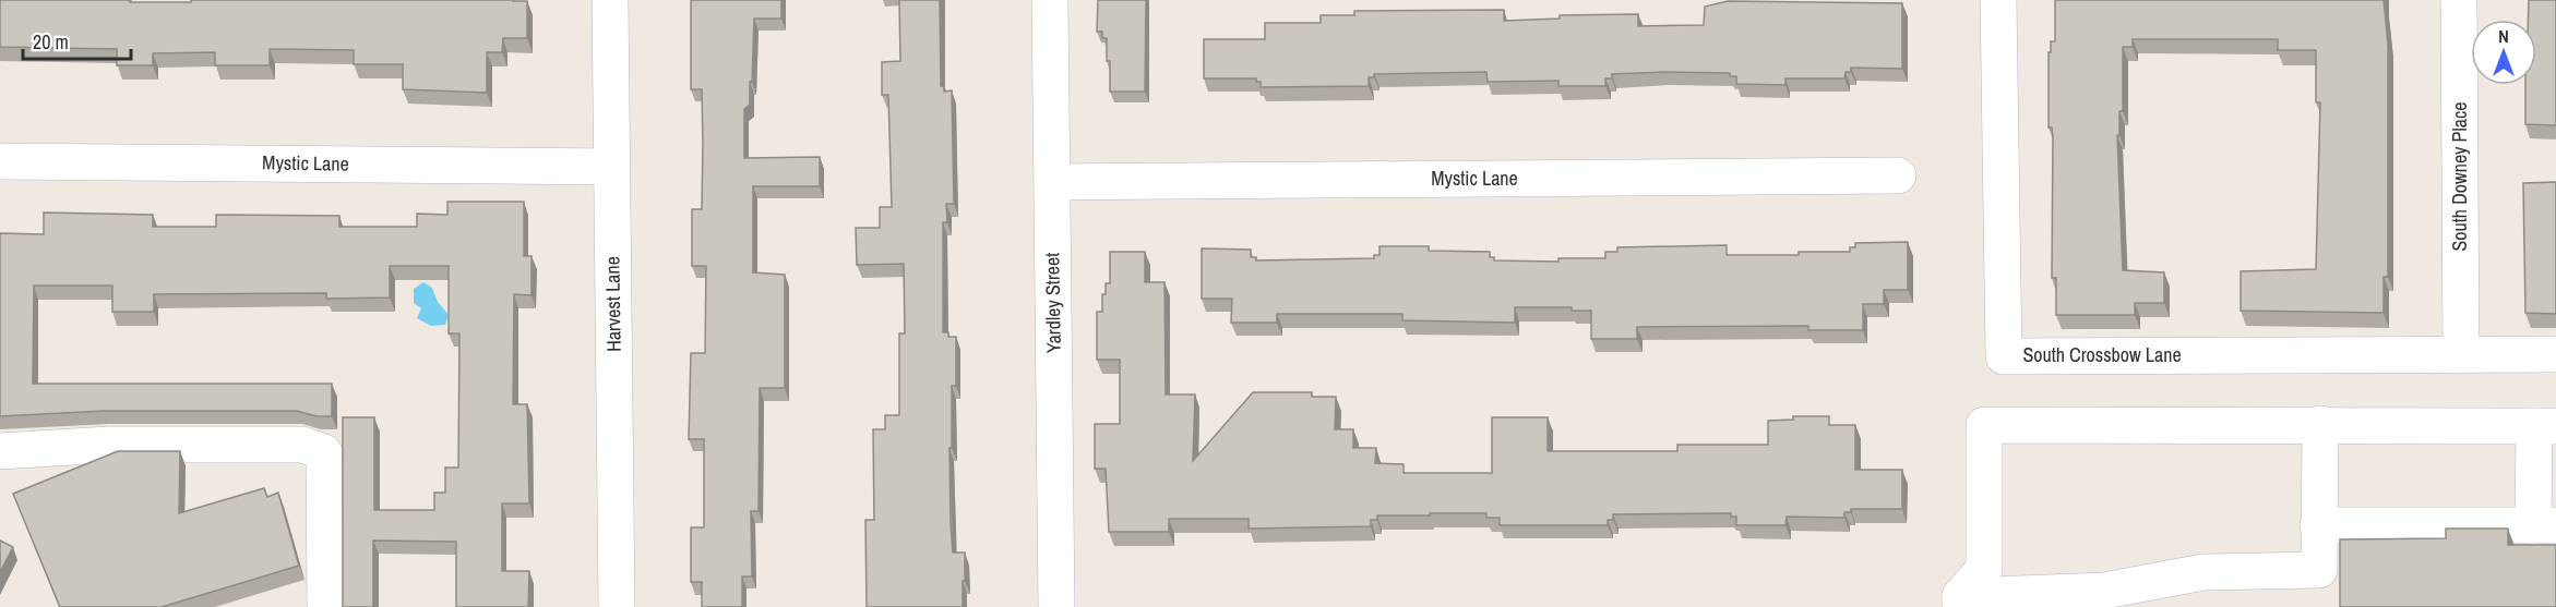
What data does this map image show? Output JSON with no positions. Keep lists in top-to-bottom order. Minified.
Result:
{"streets":{"street":["Mystic Lane","South Downey Place","Yardley Street","Harvest Lane","South Crossbow Lane"]},"crossings":[["Mystic Lane","Yardley Street"],["Mystic Lane","Harvest Lane"],["South Downey Place","South Crossbow Lane"]],"scale_bar":"20 m","north":"top"}
